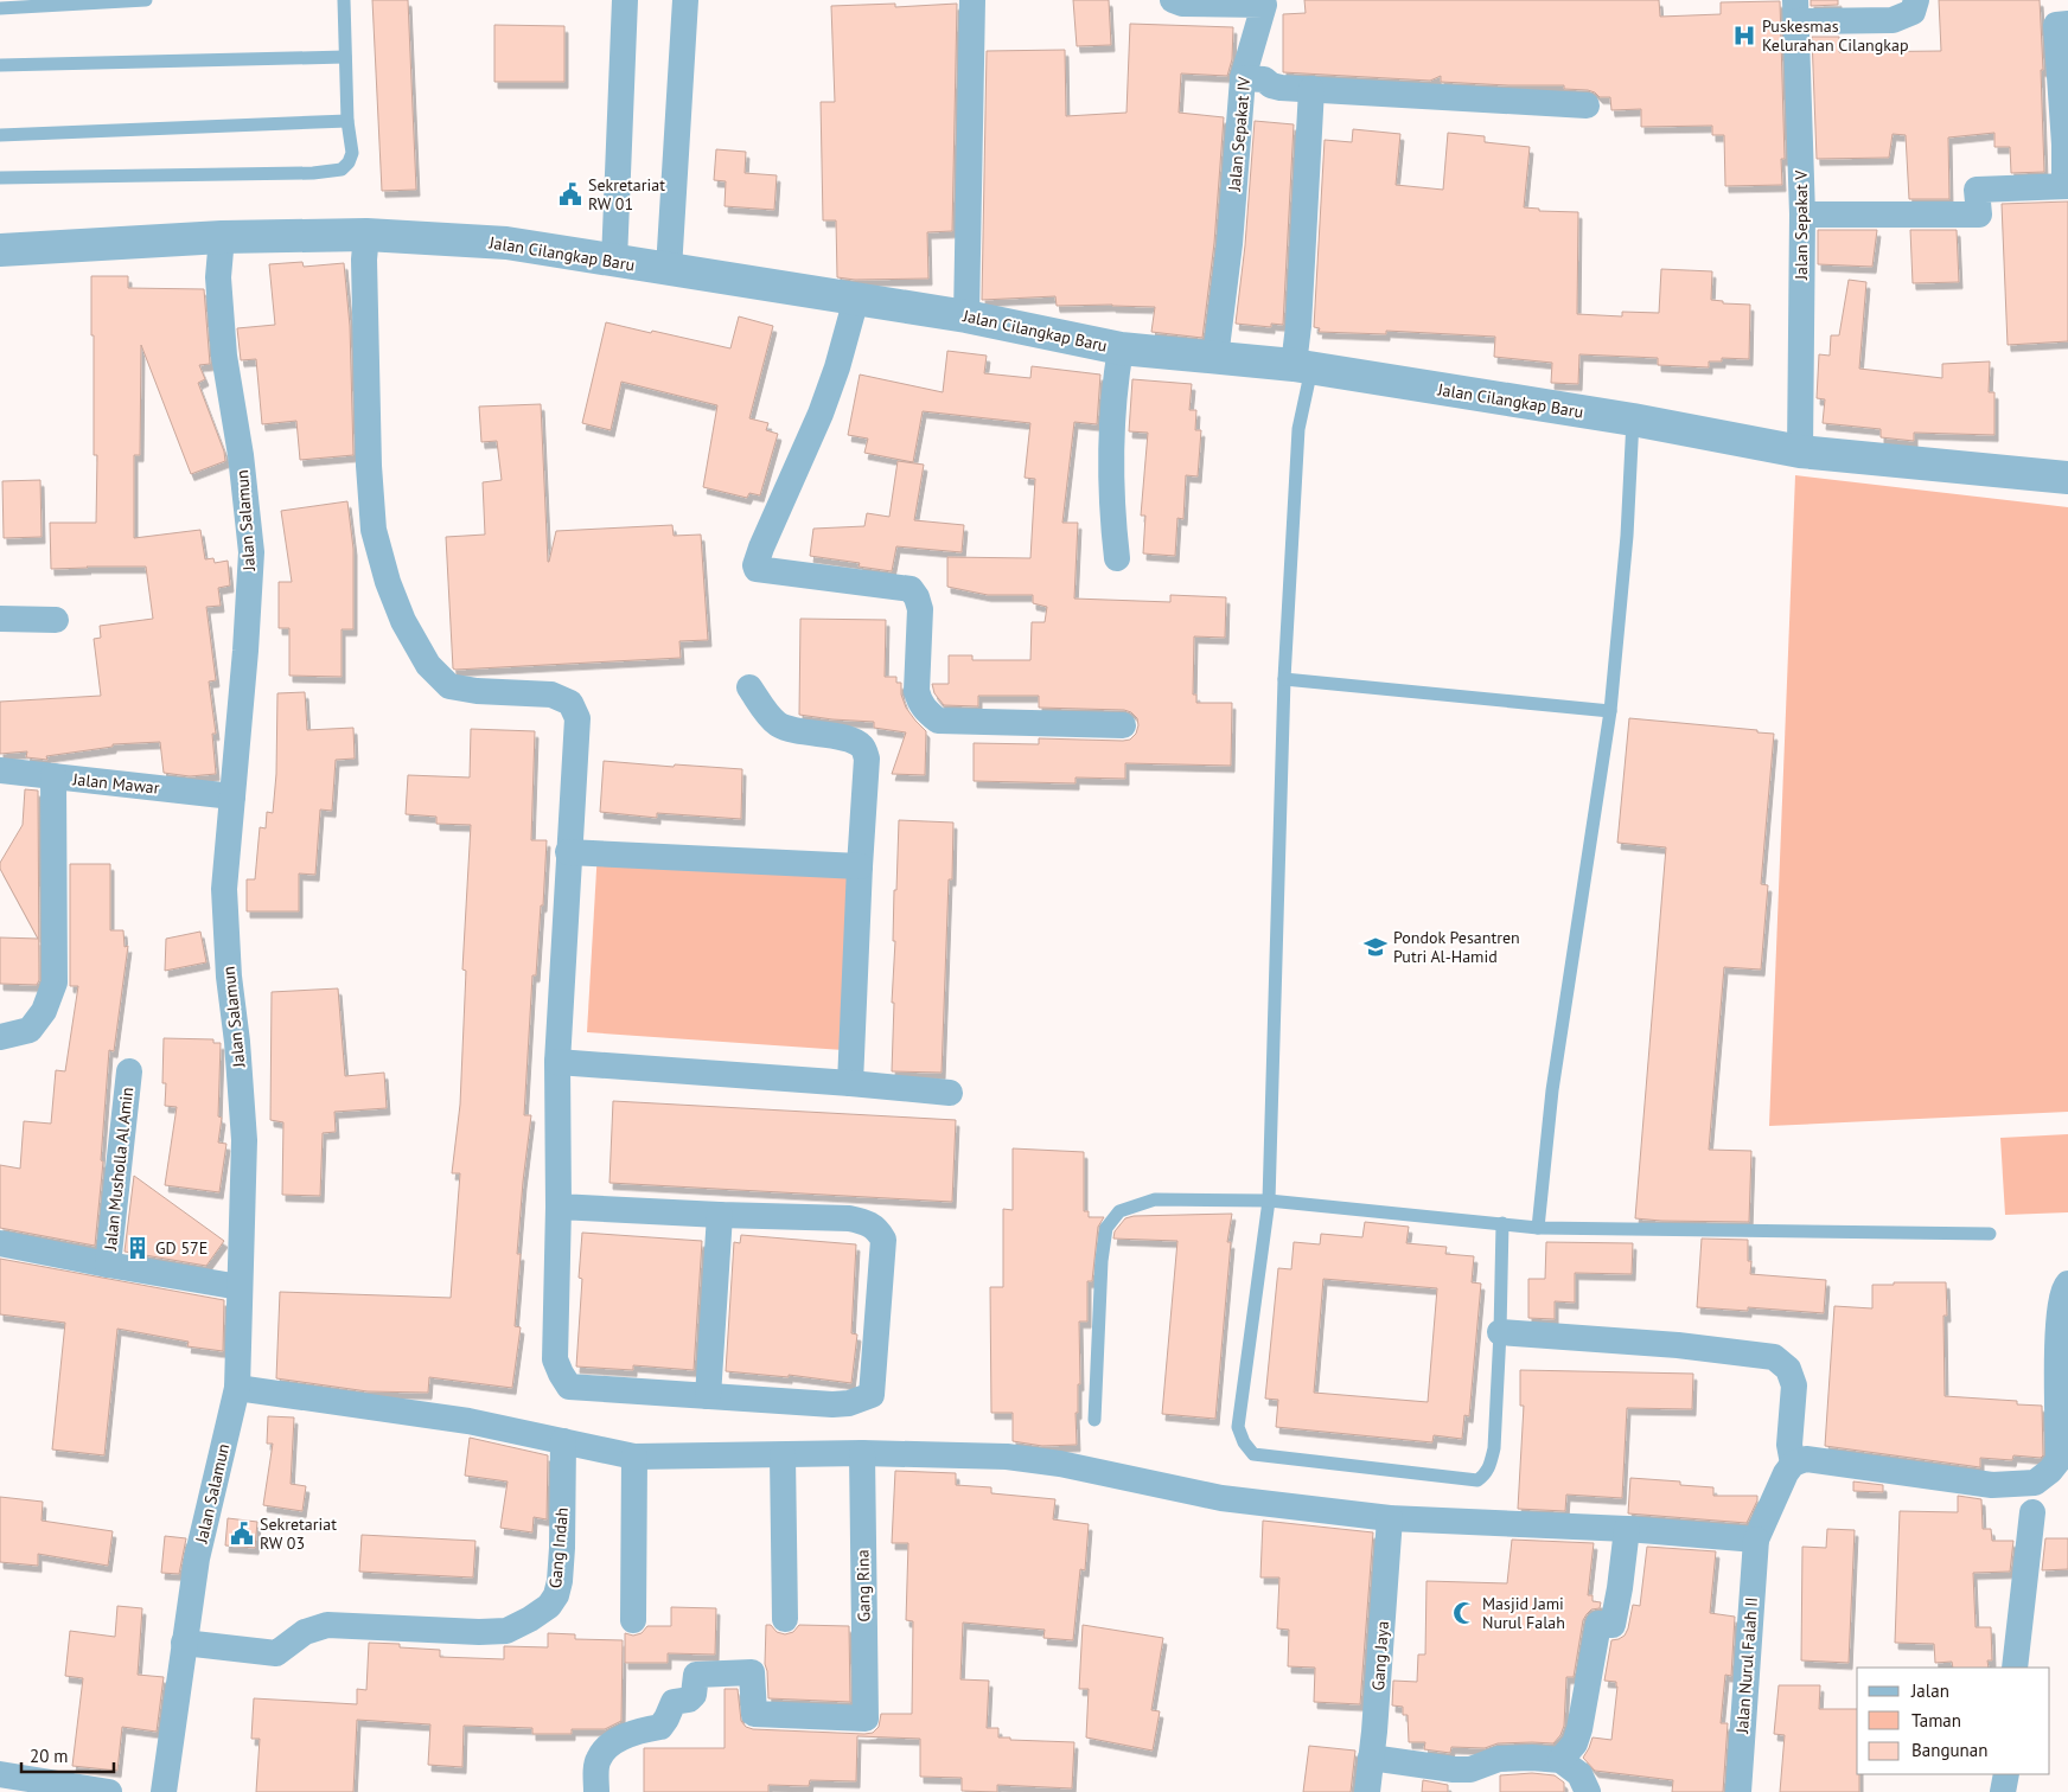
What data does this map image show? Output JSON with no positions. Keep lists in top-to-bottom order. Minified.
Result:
{"streets":{"street":["Jalan Sepakat IV","Jalan Sepakat V","Jalan Cilangkap Baru","Jalan Salamun","Jalan Mawar","Jalan Musholla Al Amin","Gang Indah","Gang Rina","Gang Jaya","Jalan Nurul Falah II"]},"crossings":[["Jalan Sepakat IV","Jalan Cilangkap Baru"],["Jalan Sepakat V","Jalan Cilangkap Baru"],["Jalan Cilangkap Baru","Jalan Salamun"],["Jalan Salamun","Jalan Mawar"],["Jalan Salamun","Gang Indah"]],"places":{"hospital":["Puskesmas Kelurahan Cilangkap"],"public building":["Sekretariat RW 01","Sekretariat RW 03"],"school or university":["Pondok Pesantren Putri Al-Hamid"],"building":["GD 57E"],"mosque":["Masjid Jami Nurul Falah"]},"legend":["Jalan","Taman","Bangunan"],"scale_bar":"20 m"}
